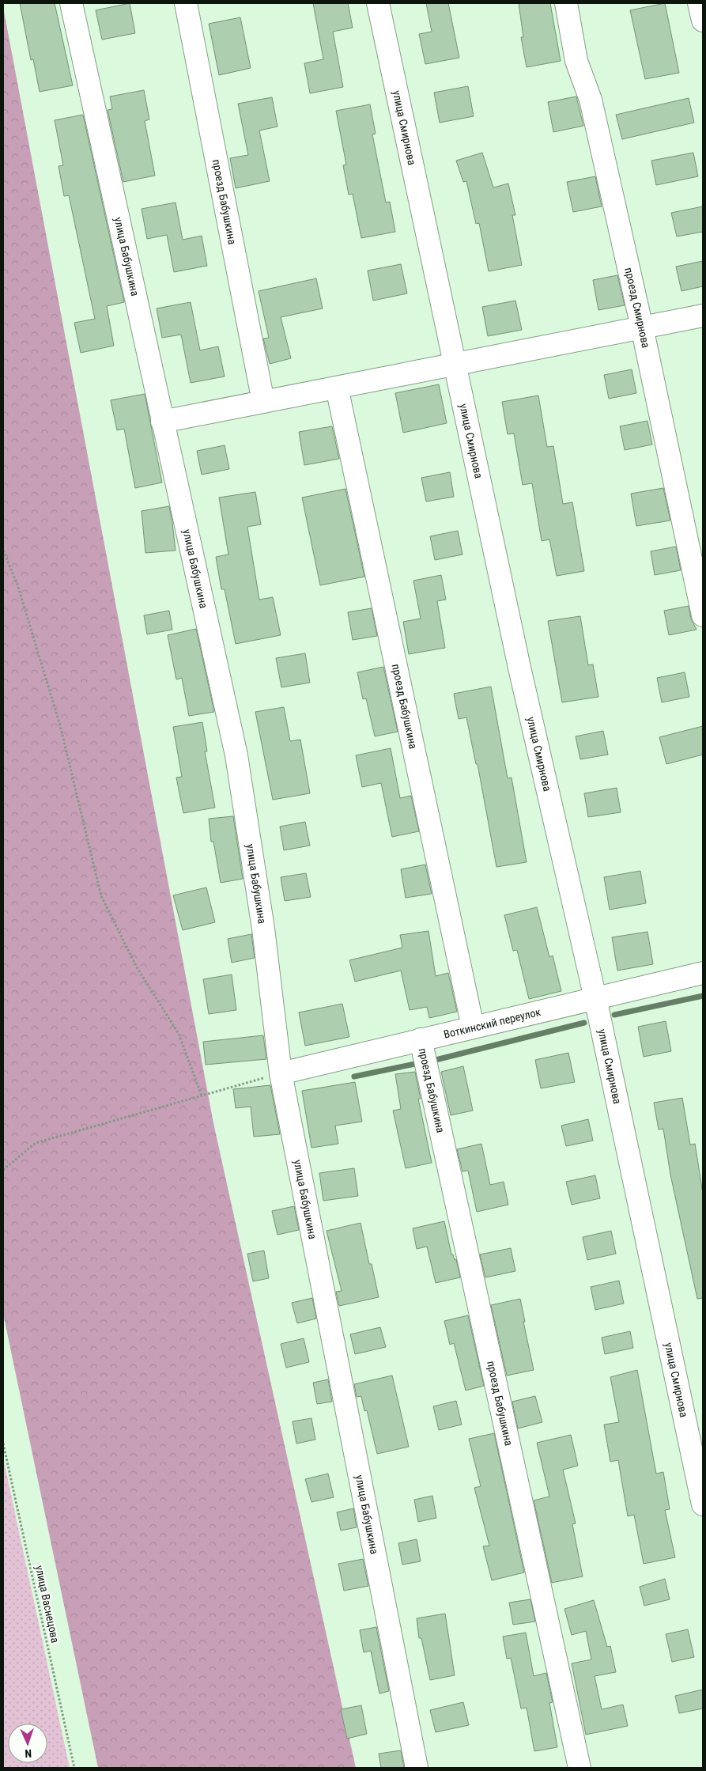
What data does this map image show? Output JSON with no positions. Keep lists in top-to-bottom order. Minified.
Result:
{"streets":{"street":["улица Смирнова","проезд Бабушкина","улица Бабушкина","проезд Смирнова","Воткинский переулок"],"path":["улица Васнецова"]},"crossings":[["улица Смирнова","Воткинский переулок"],["проезд Бабушкина","Воткинский переулок"],["улица Бабушкина","Воткинский переулок"]],"north":"bottom"}
